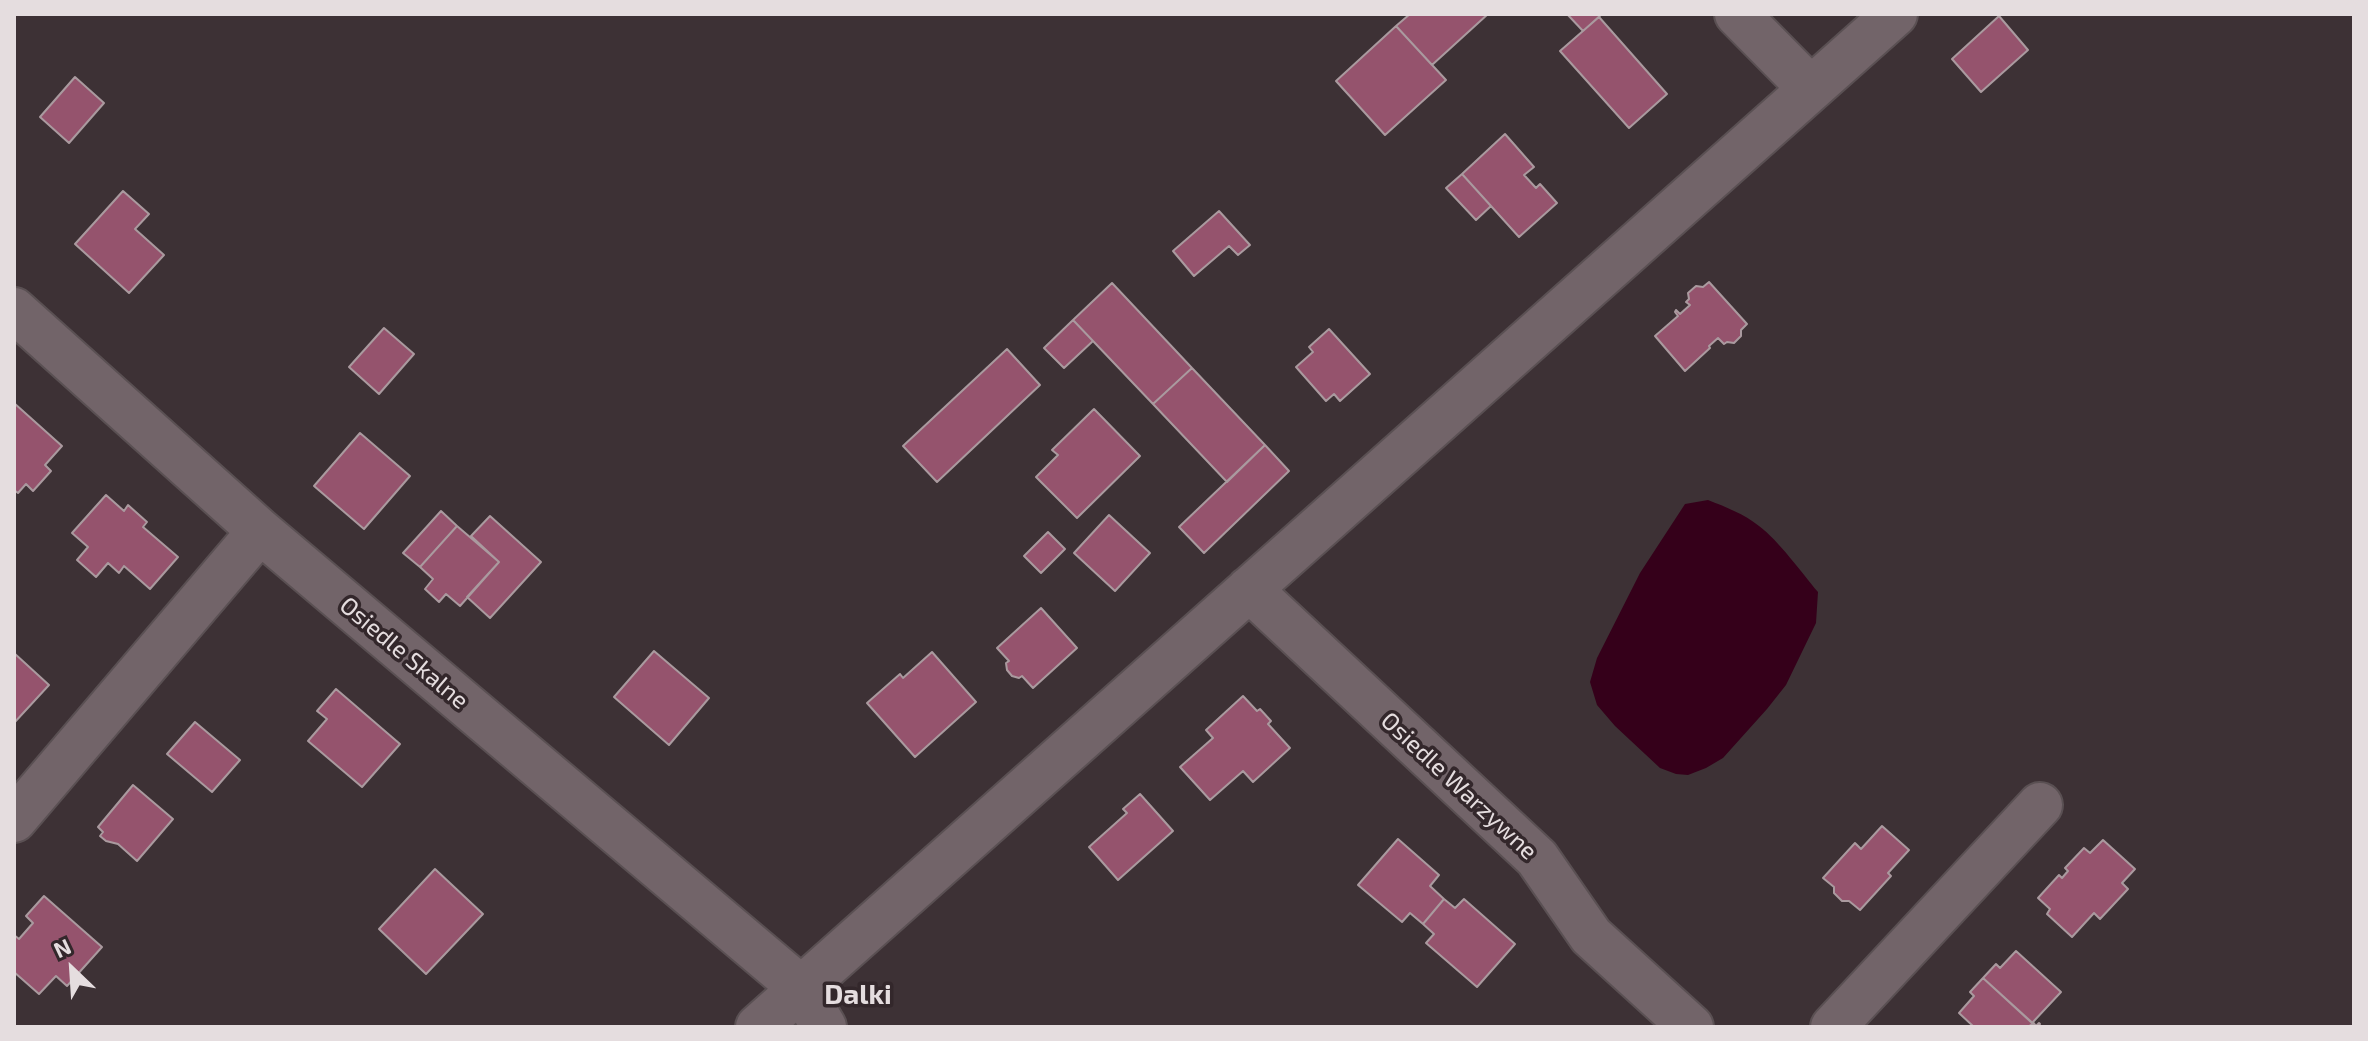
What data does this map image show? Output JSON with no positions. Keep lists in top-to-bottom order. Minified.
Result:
{"streets":{"street":["Osiedle Skalne","Osiedle Warzywne"]},"districts":["Dalki"],"north":"top left"}
